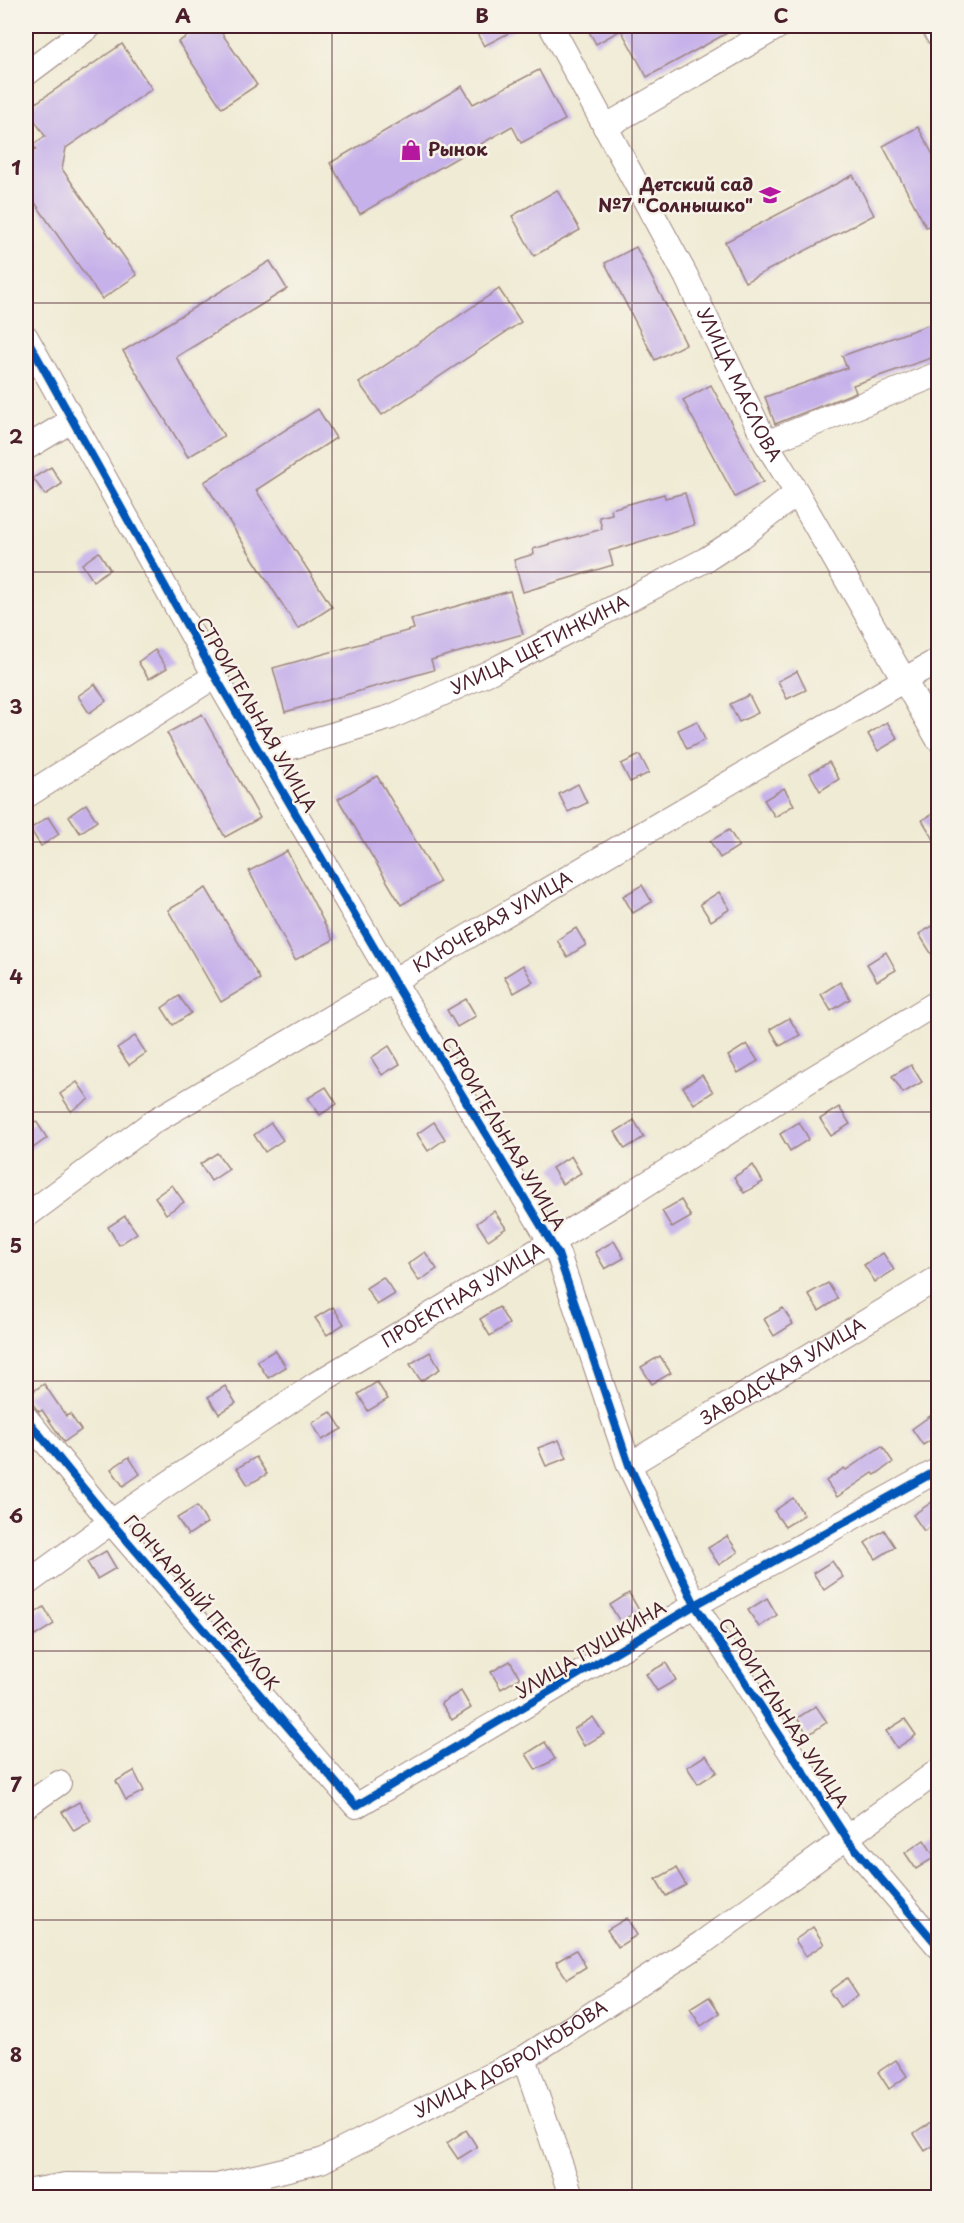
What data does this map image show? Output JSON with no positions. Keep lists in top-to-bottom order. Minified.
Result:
{"streets":{"street":["УЛИЦА МАСЛОВА","УЛИЦА ЩЕТИНКИНА","СТРОИТЕЛЬНАЯ УЛИЦА","КЛЮЧЕВАЯ УЛИЦА","ПРОЕКТНАЯ УЛИЦА","ЗАВОДСКАЯ УЛИЦА","ГОНЧАРНЫЙ ПЕРЕУЛОК","УЛИЦА ПУШКИНА","УЛИЦА ДОБРОЛЮБОВА"]},"crossings":[["УЛИЦА МАСЛОВА","УЛИЦА ЩЕТИНКИНА"],["УЛИЦА МАСЛОВА","КЛЮЧЕВАЯ УЛИЦА"],["УЛИЦА ЩЕТИНКИНА","СТРОИТЕЛЬНАЯ УЛИЦА"],["СТРОИТЕЛЬНАЯ УЛИЦА","КЛЮЧЕВАЯ УЛИЦА"],["СТРОИТЕЛЬНАЯ УЛИЦА","ПРОЕКТНАЯ УЛИЦА"],["СТРОИТЕЛЬНАЯ УЛИЦА","ЗАВОДСКАЯ УЛИЦА"],["СТРОИТЕЛЬНАЯ УЛИЦА","УЛИЦА ПУШКИНА"],["СТРОИТЕЛЬНАЯ УЛИЦА","УЛИЦА ДОБРОЛЮБОВА"],["ПРОЕКТНАЯ УЛИЦА","ГОНЧАРНЫЙ ПЕРЕУЛОК"],["ГОНЧАРНЫЙ ПЕРЕУЛОК","УЛИЦА ПУШКИНА"]],"places":{"shop":["Рынок"],"school or university":["Детский сад №7 \"Солнышко\""]},"grid":{"columns":["A","B","C"],"rows":["1","2","3","4","5","6","7","8"]}}
